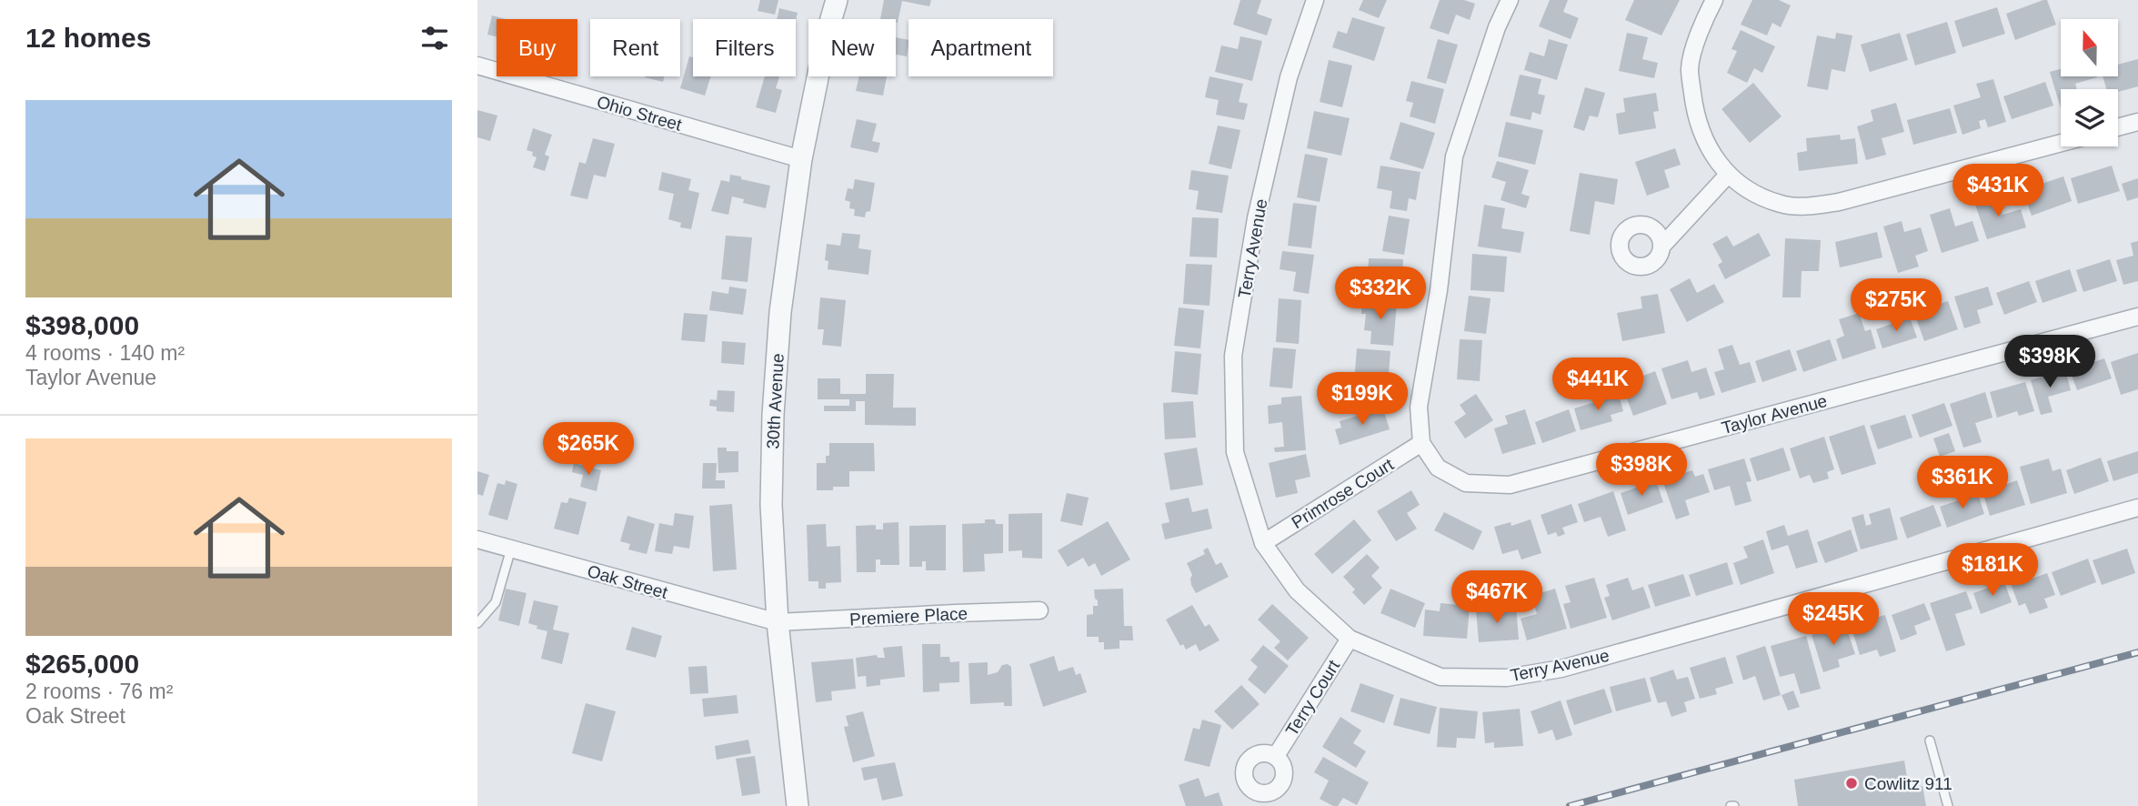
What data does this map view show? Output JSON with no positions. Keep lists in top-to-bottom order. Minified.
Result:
{"streets":{"street":["Ohio Street","Terry Avenue","30th Avenue","Taylor Avenue","Primrose Court","Oak Street","Premiere Place","Terry Court"]},"crossings":[["Ohio Street","30th Avenue"],["Terry Avenue","Primrose Court"],["Terry Avenue","Terry Court"],["30th Avenue","Oak Street"],["30th Avenue","Premiere Place"],["Taylor Avenue","Primrose Court"],["Oak Street","Premiere Place"]],"places":["Cowlitz 911"],"north":"top","page":{"heading":"12 homes","chip":["Buy","Rent","Filters","New","Apartment"],"list":[{"name":"$398,000","note":"4 rooms · 140 m² · Taylor Avenue"},{"name":"$265,000","note":"2 rooms · 76 m² · Oak Street"}],"price":["$431K","$332K","$275K","$398K","$441K","$199K","$265K","$398K","$361K","$181K","$467K","$245K"]}}
